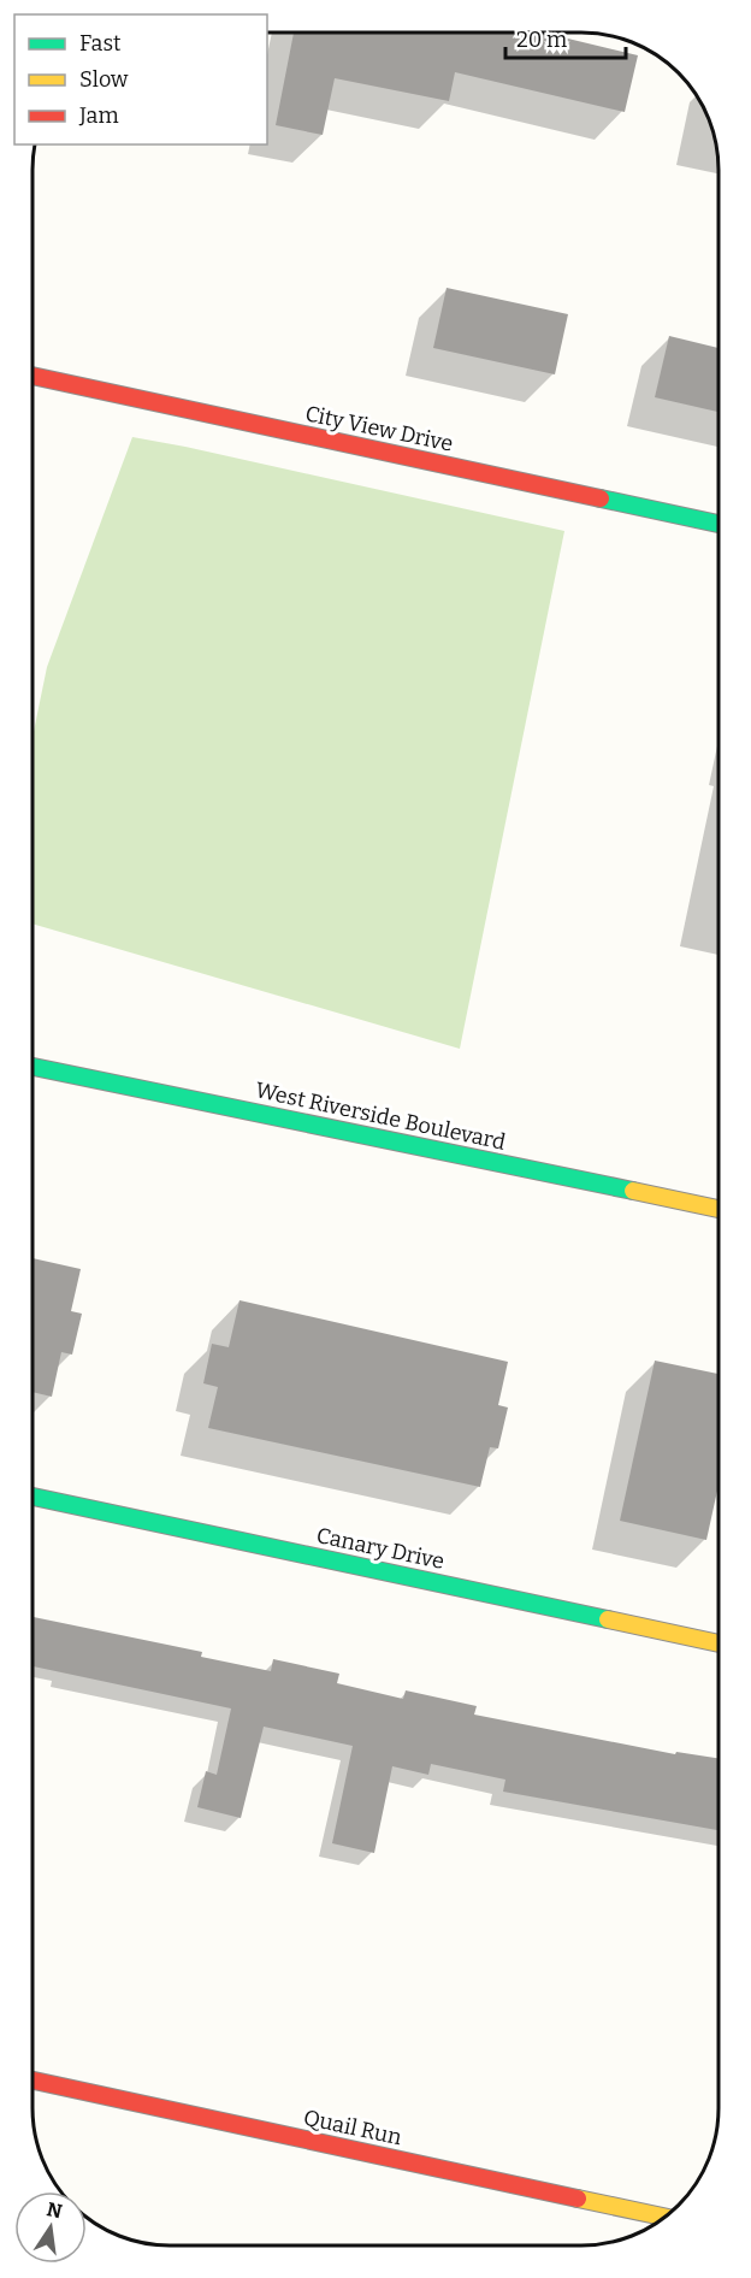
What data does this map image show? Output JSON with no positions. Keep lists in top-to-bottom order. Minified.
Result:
{"streets":{"street":["City View Drive","West Riverside Boulevard","Canary Drive","Quail Run"]},"legend":["Fast","Slow","Jam"],"scale_bar":"20 m","north":"top"}
